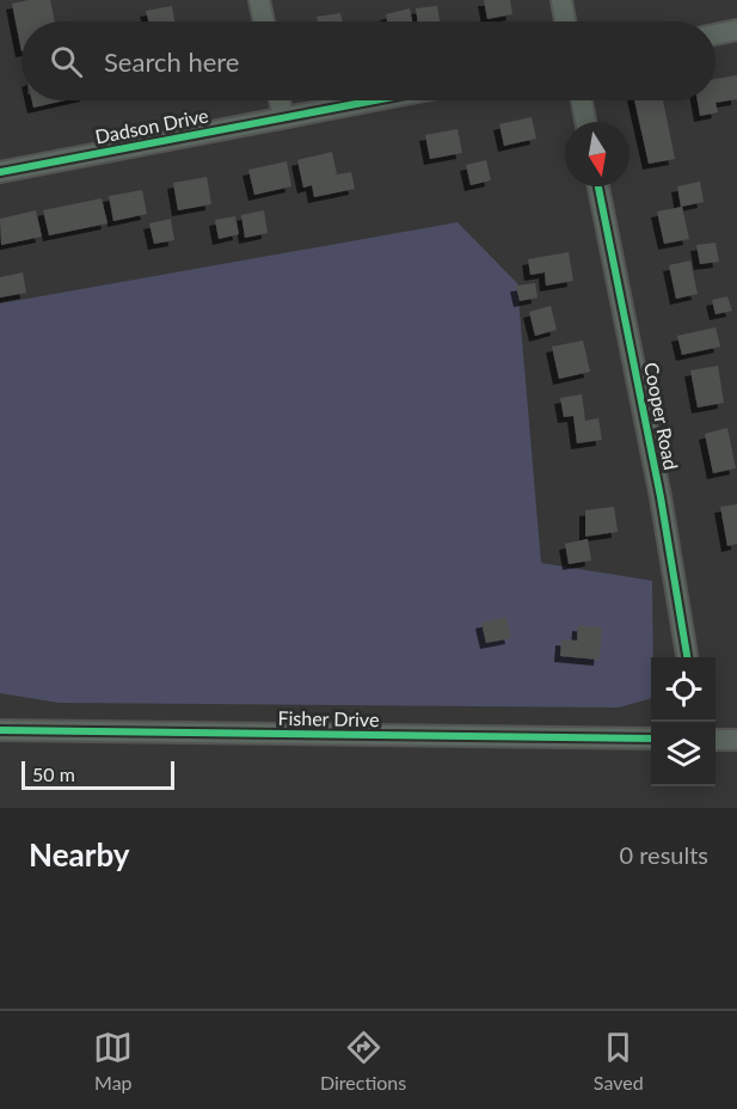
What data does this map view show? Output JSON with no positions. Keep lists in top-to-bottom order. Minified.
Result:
{"streets":{"street":["Dadson Drive","Cooper Road","Fisher Drive"]},"scale_bar":"50 m","north":"bottom","page":{"search":"Search here","scale":"50 m","heading":["Nearby","0 results"],"nav":["Map","Directions","Saved"]}}
